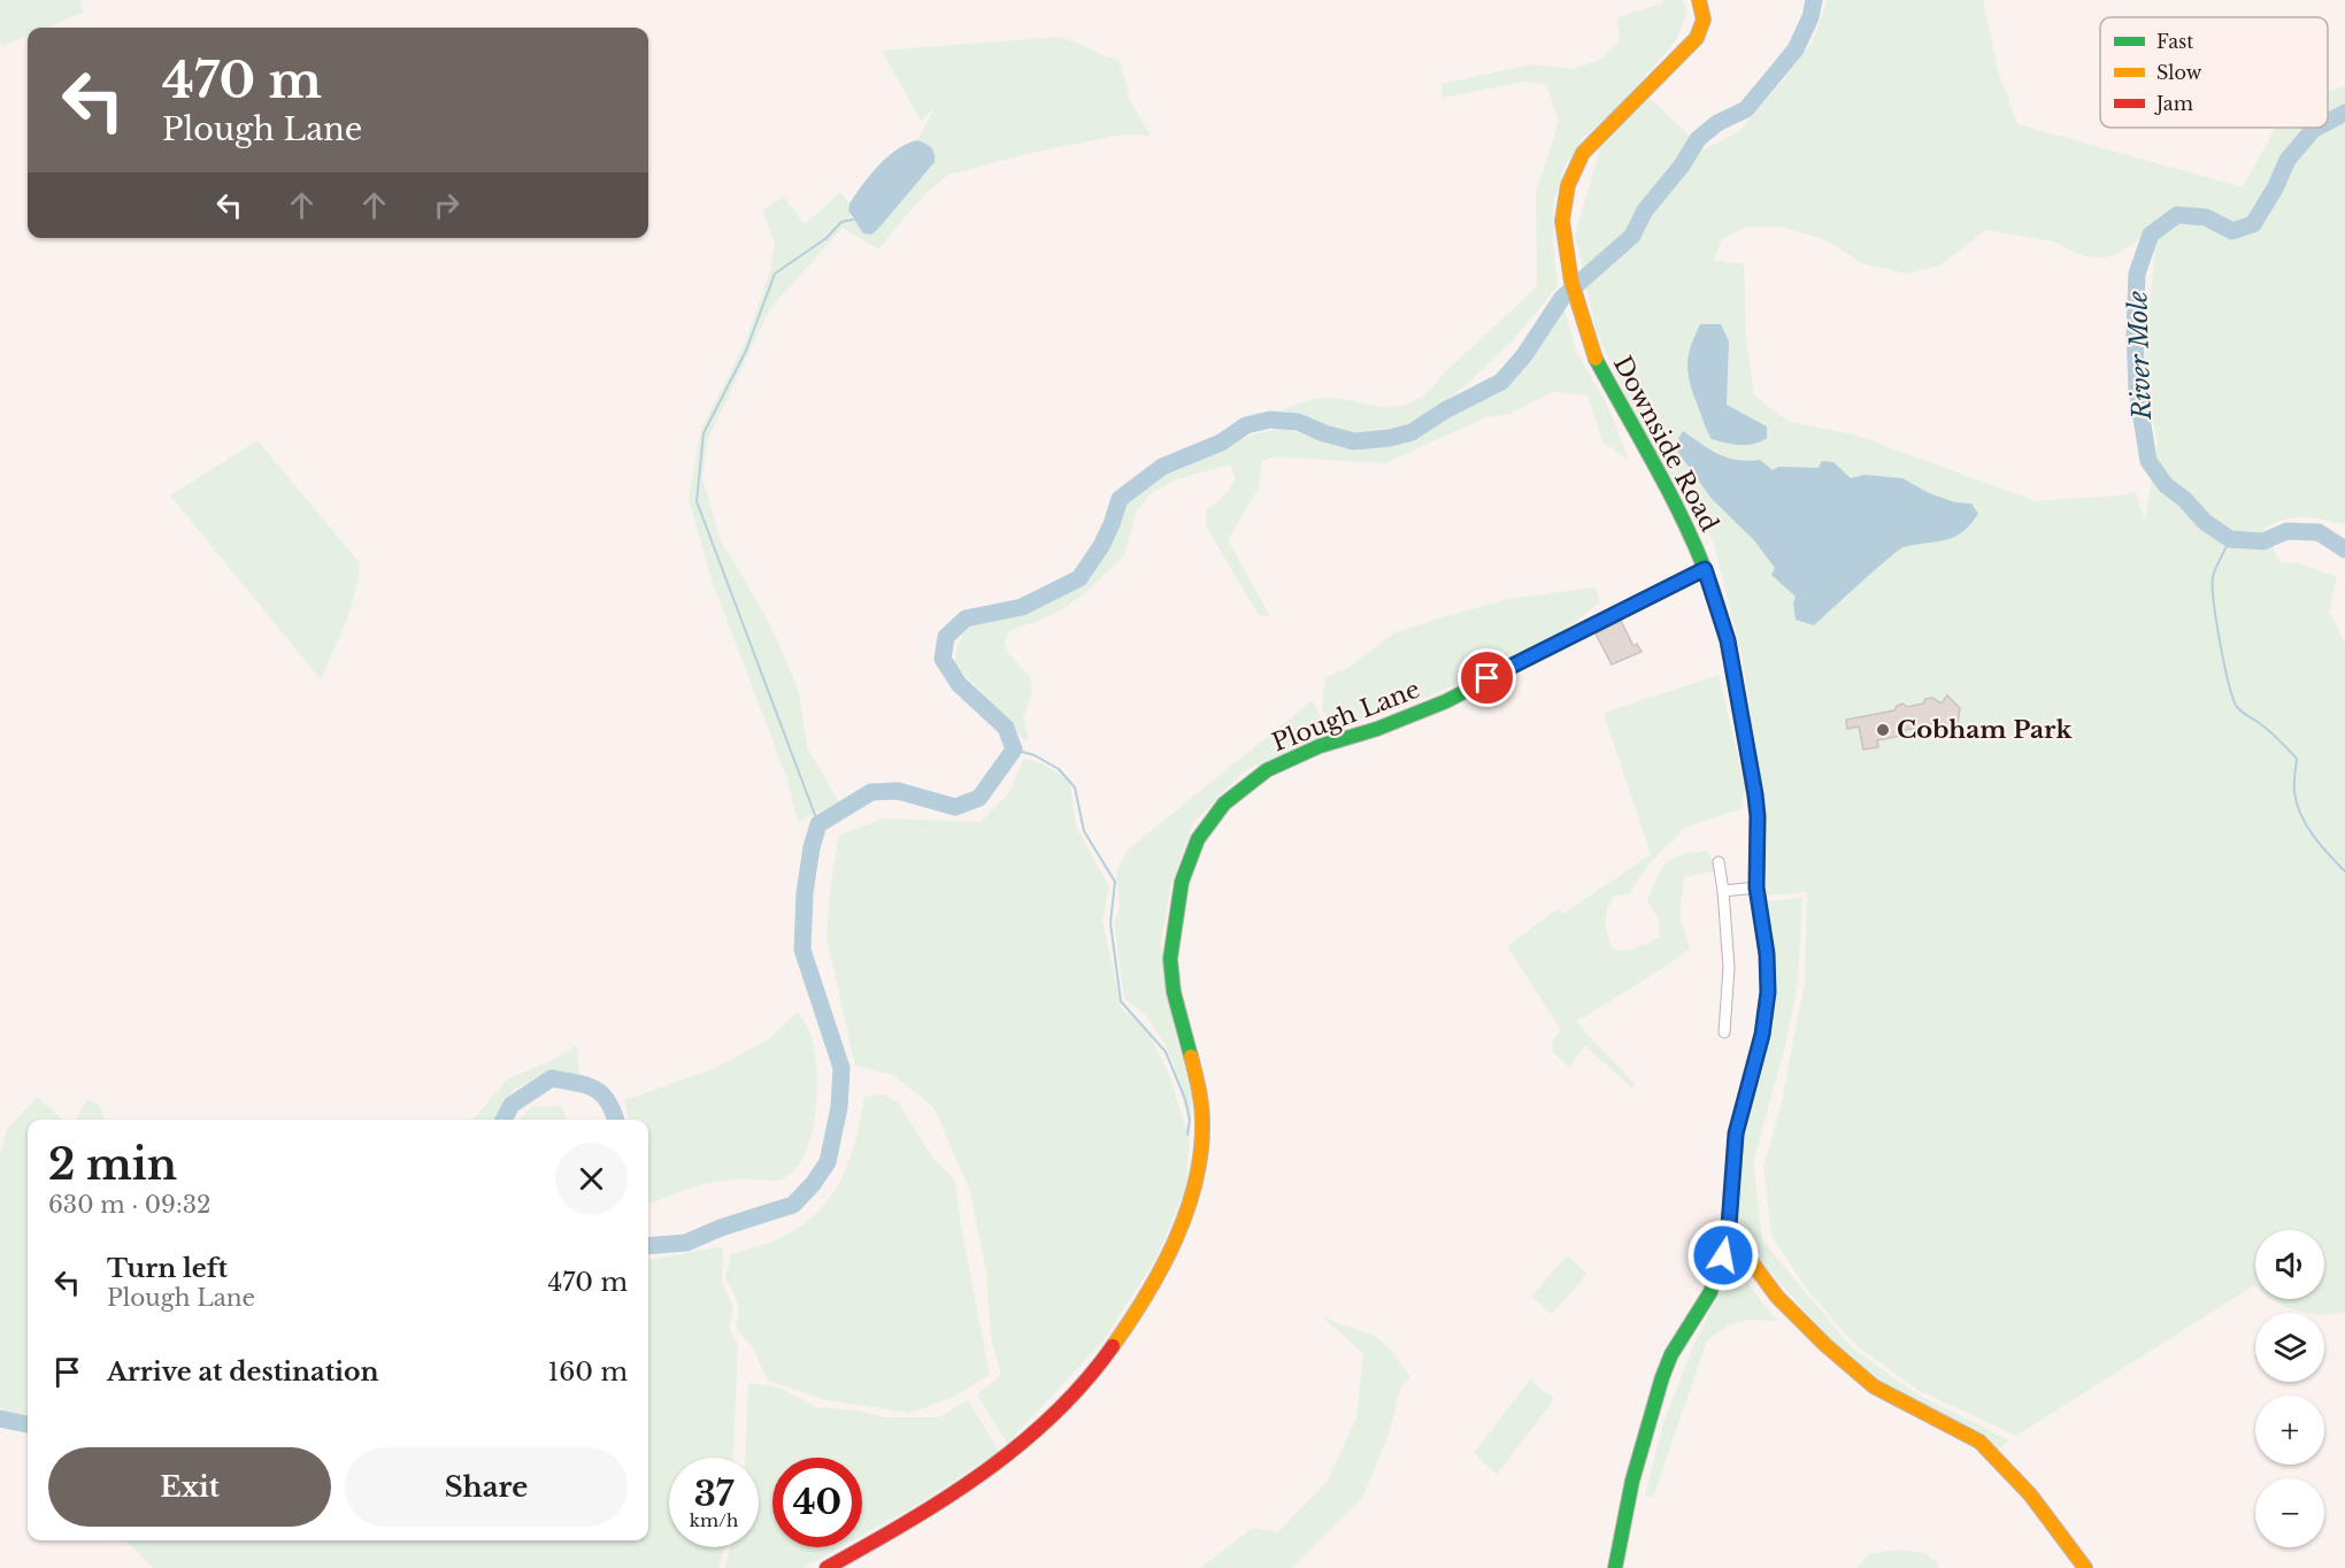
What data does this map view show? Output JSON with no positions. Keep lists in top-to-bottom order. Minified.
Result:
{"streets":{"street":["Downside Road","Plough Lane"]},"crossings":[["Downside Road","Plough Lane"]],"water":["River Mole"],"places":["Cobham Park"],"legend":["Fast","Slow","Jam"],"page":{"turn":["470 m","Plough Lane"],"heading":["2 min","630 m · 09:32"],"map_buttons":["+","−"],"list":[{"name":"Turn left","note":"Plough Lane","value":"470 m"},{"name":"Arrive at destination","value":"160 m"}],"buttons":["Exit","Share"],"speed":"37 km/h","limit":"40"}}
